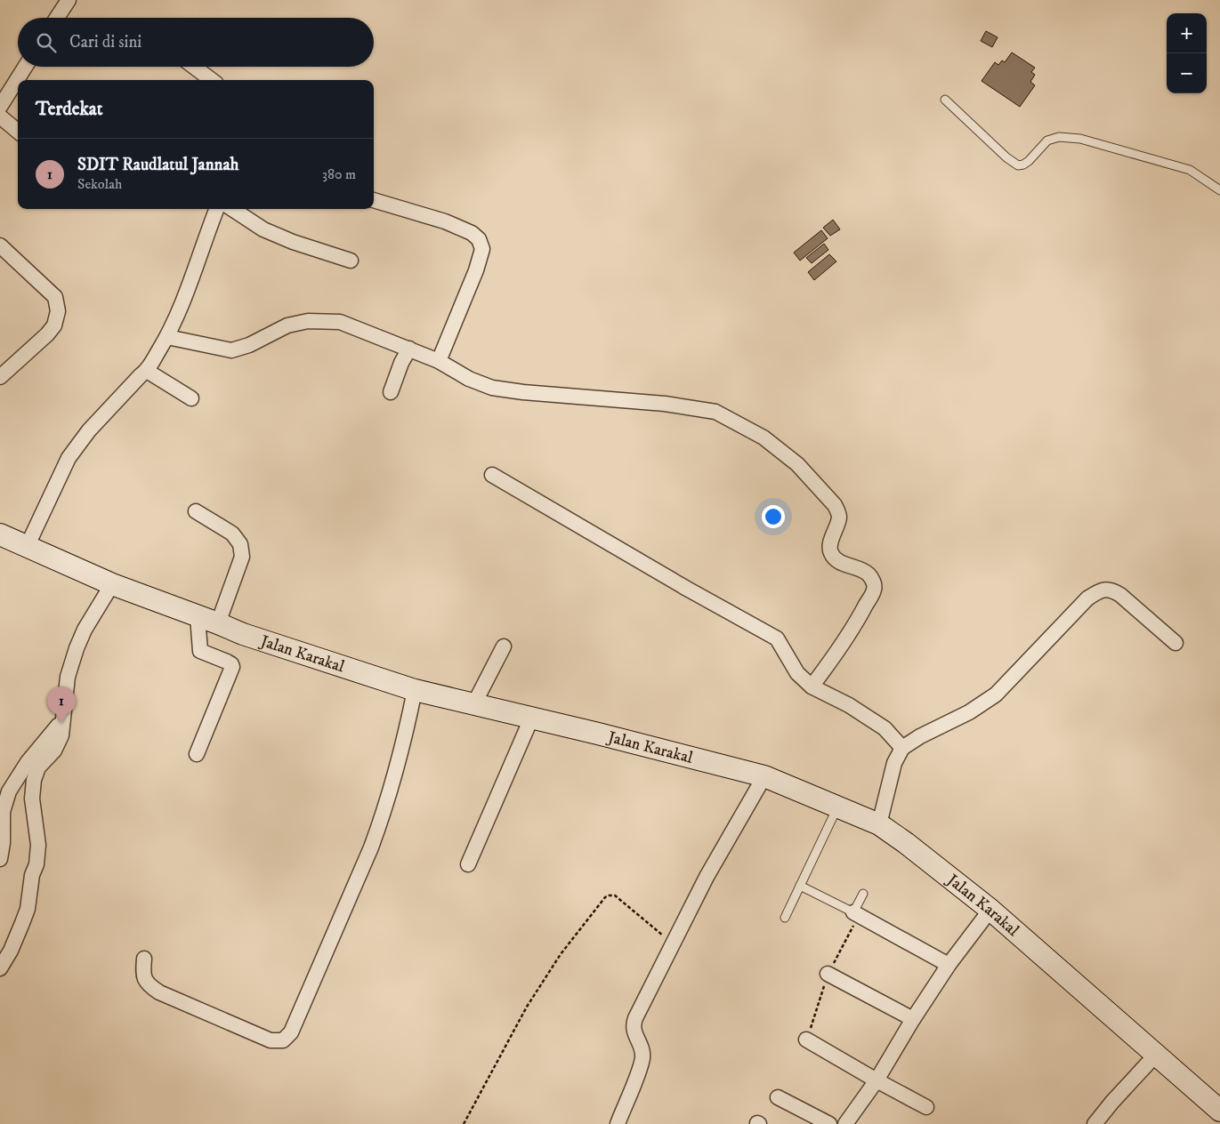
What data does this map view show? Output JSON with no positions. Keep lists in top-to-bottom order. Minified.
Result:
{"streets":{"main road":["Jalan Karakal"]},"page":{"map_buttons":["+","−"],"search":"Cari di sini","heading":"Terdekat","list":[{"mark":"1","name":"SDIT Raudlatul Jannah","note":"Sekolah","value":"380 m"}],"pins":"1"}}
